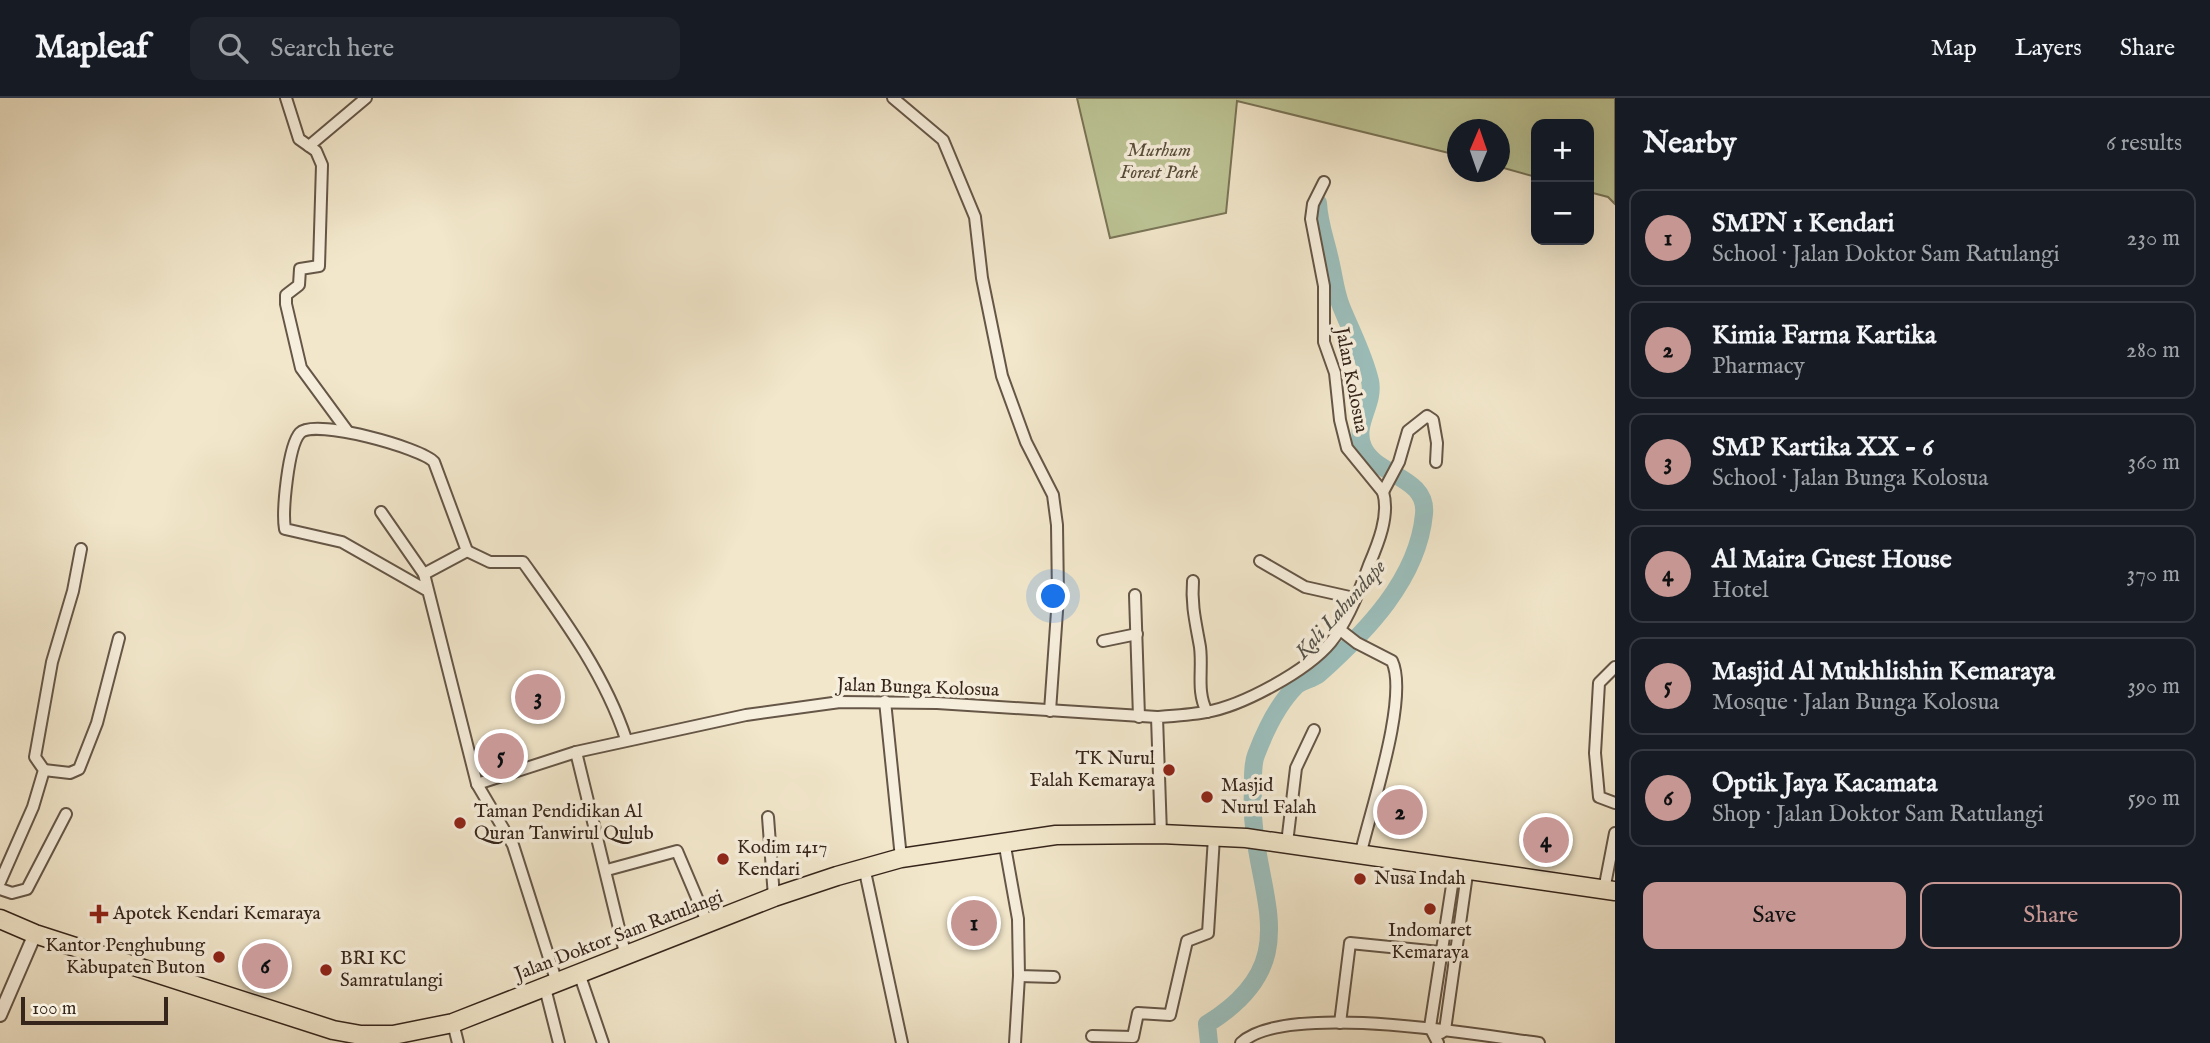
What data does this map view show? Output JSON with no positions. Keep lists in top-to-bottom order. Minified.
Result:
{"streets":{"highway":["Jalan Doktor Sam Ratulangi"],"street":["Jalan Kolosua","Jalan Bunga Kolosua"]},"crossings":[["Jalan Kolosua","Jalan Bunga Kolosua"]],"water":["Kali Lahundape"],"parks":["Murhum Forest Park"],"places":{"other":["TK Nurul Falah Kemaraya","Masjid Nurul Falah","Taman Pendidikan Al Quran Tanwirul Qulub","Kodim 1417 Kendari","Nusa Indah","Indomaret Kemaraya","Kantor Penghubung Kabupaten Buton","BRI KC Samratulangi"],"health":["Apotek Kendari Kemaraya"]},"scale_bar":"100 m","north":"top","page":{"header":"Mapleaf","search":"Search here","nav":["Map","Layers","Share"],"heading":["Nearby","6 results"],"map_buttons":["+","−"],"list":[{"mark":"1","name":"SMPN 1 Kendari","note":"School · Jalan Doktor Sam Ratulangi","value":"230 m"},{"mark":"2","name":"Kimia Farma Kartika","note":"Pharmacy","value":"280 m"},{"mark":"3","name":"SMP Kartika XX - 6","note":"School · Jalan Bunga Kolosua","value":"360 m"},{"mark":"4","name":"Al Maira Guest House","note":"Hotel","value":"370 m"},{"mark":"5","name":"Masjid Al Mukhlishin Kemaraya","note":"Mosque · Jalan Bunga Kolosua","value":"390 m"},{"mark":"6","name":"Optik Jaya Kacamata","note":"Shop · Jalan Doktor Sam Ratulangi","value":"590 m"}],"pins":["3","5","2","4","1","6"],"buttons":["Save","Share"],"scale":"100 m"}}
